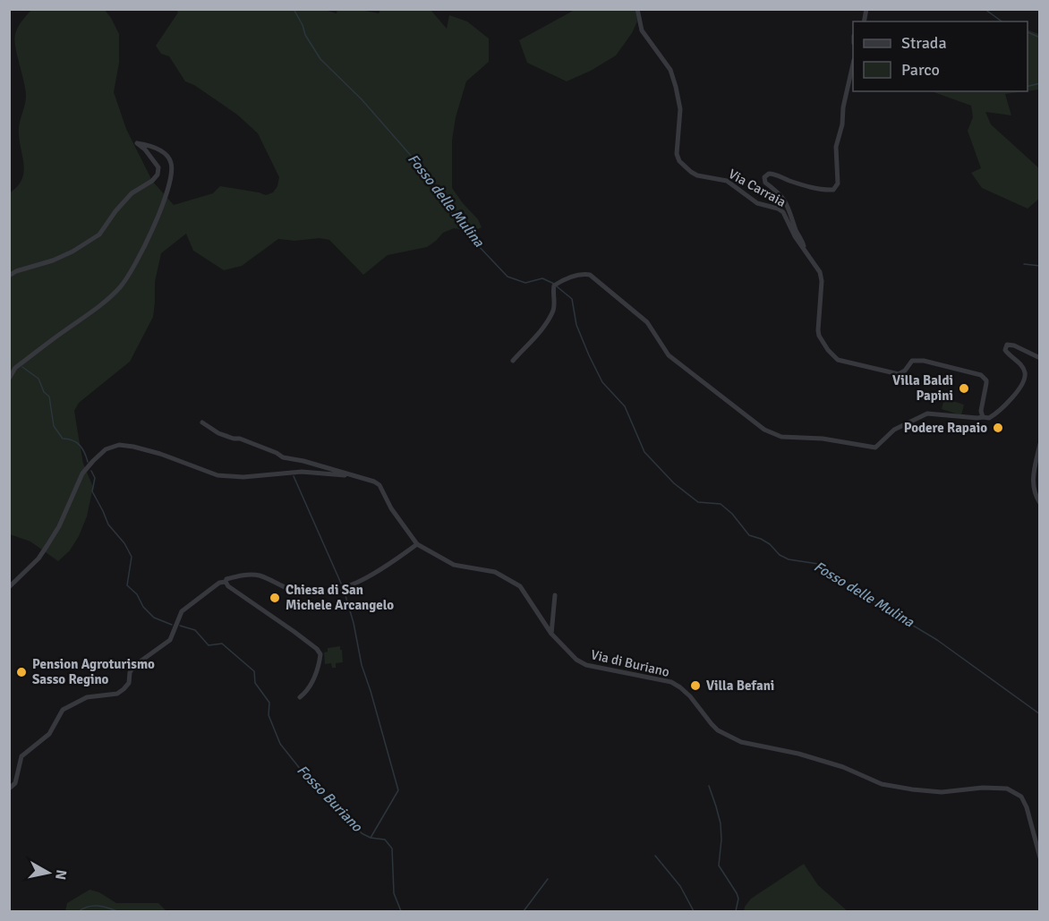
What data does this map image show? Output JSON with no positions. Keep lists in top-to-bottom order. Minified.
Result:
{"streets":{"street":["Via Carraia","Via di Buriano"]},"water":["Fosso delle Mulina","Fosso Buriano"],"places":["Villa Baldi Papini","Podere Rapaio","Chiesa di San Michele Arcangelo","Pension Agroturismo Sasso Regino","Villa Befani"],"legend":["Strada","Parco"],"north":"right"}
